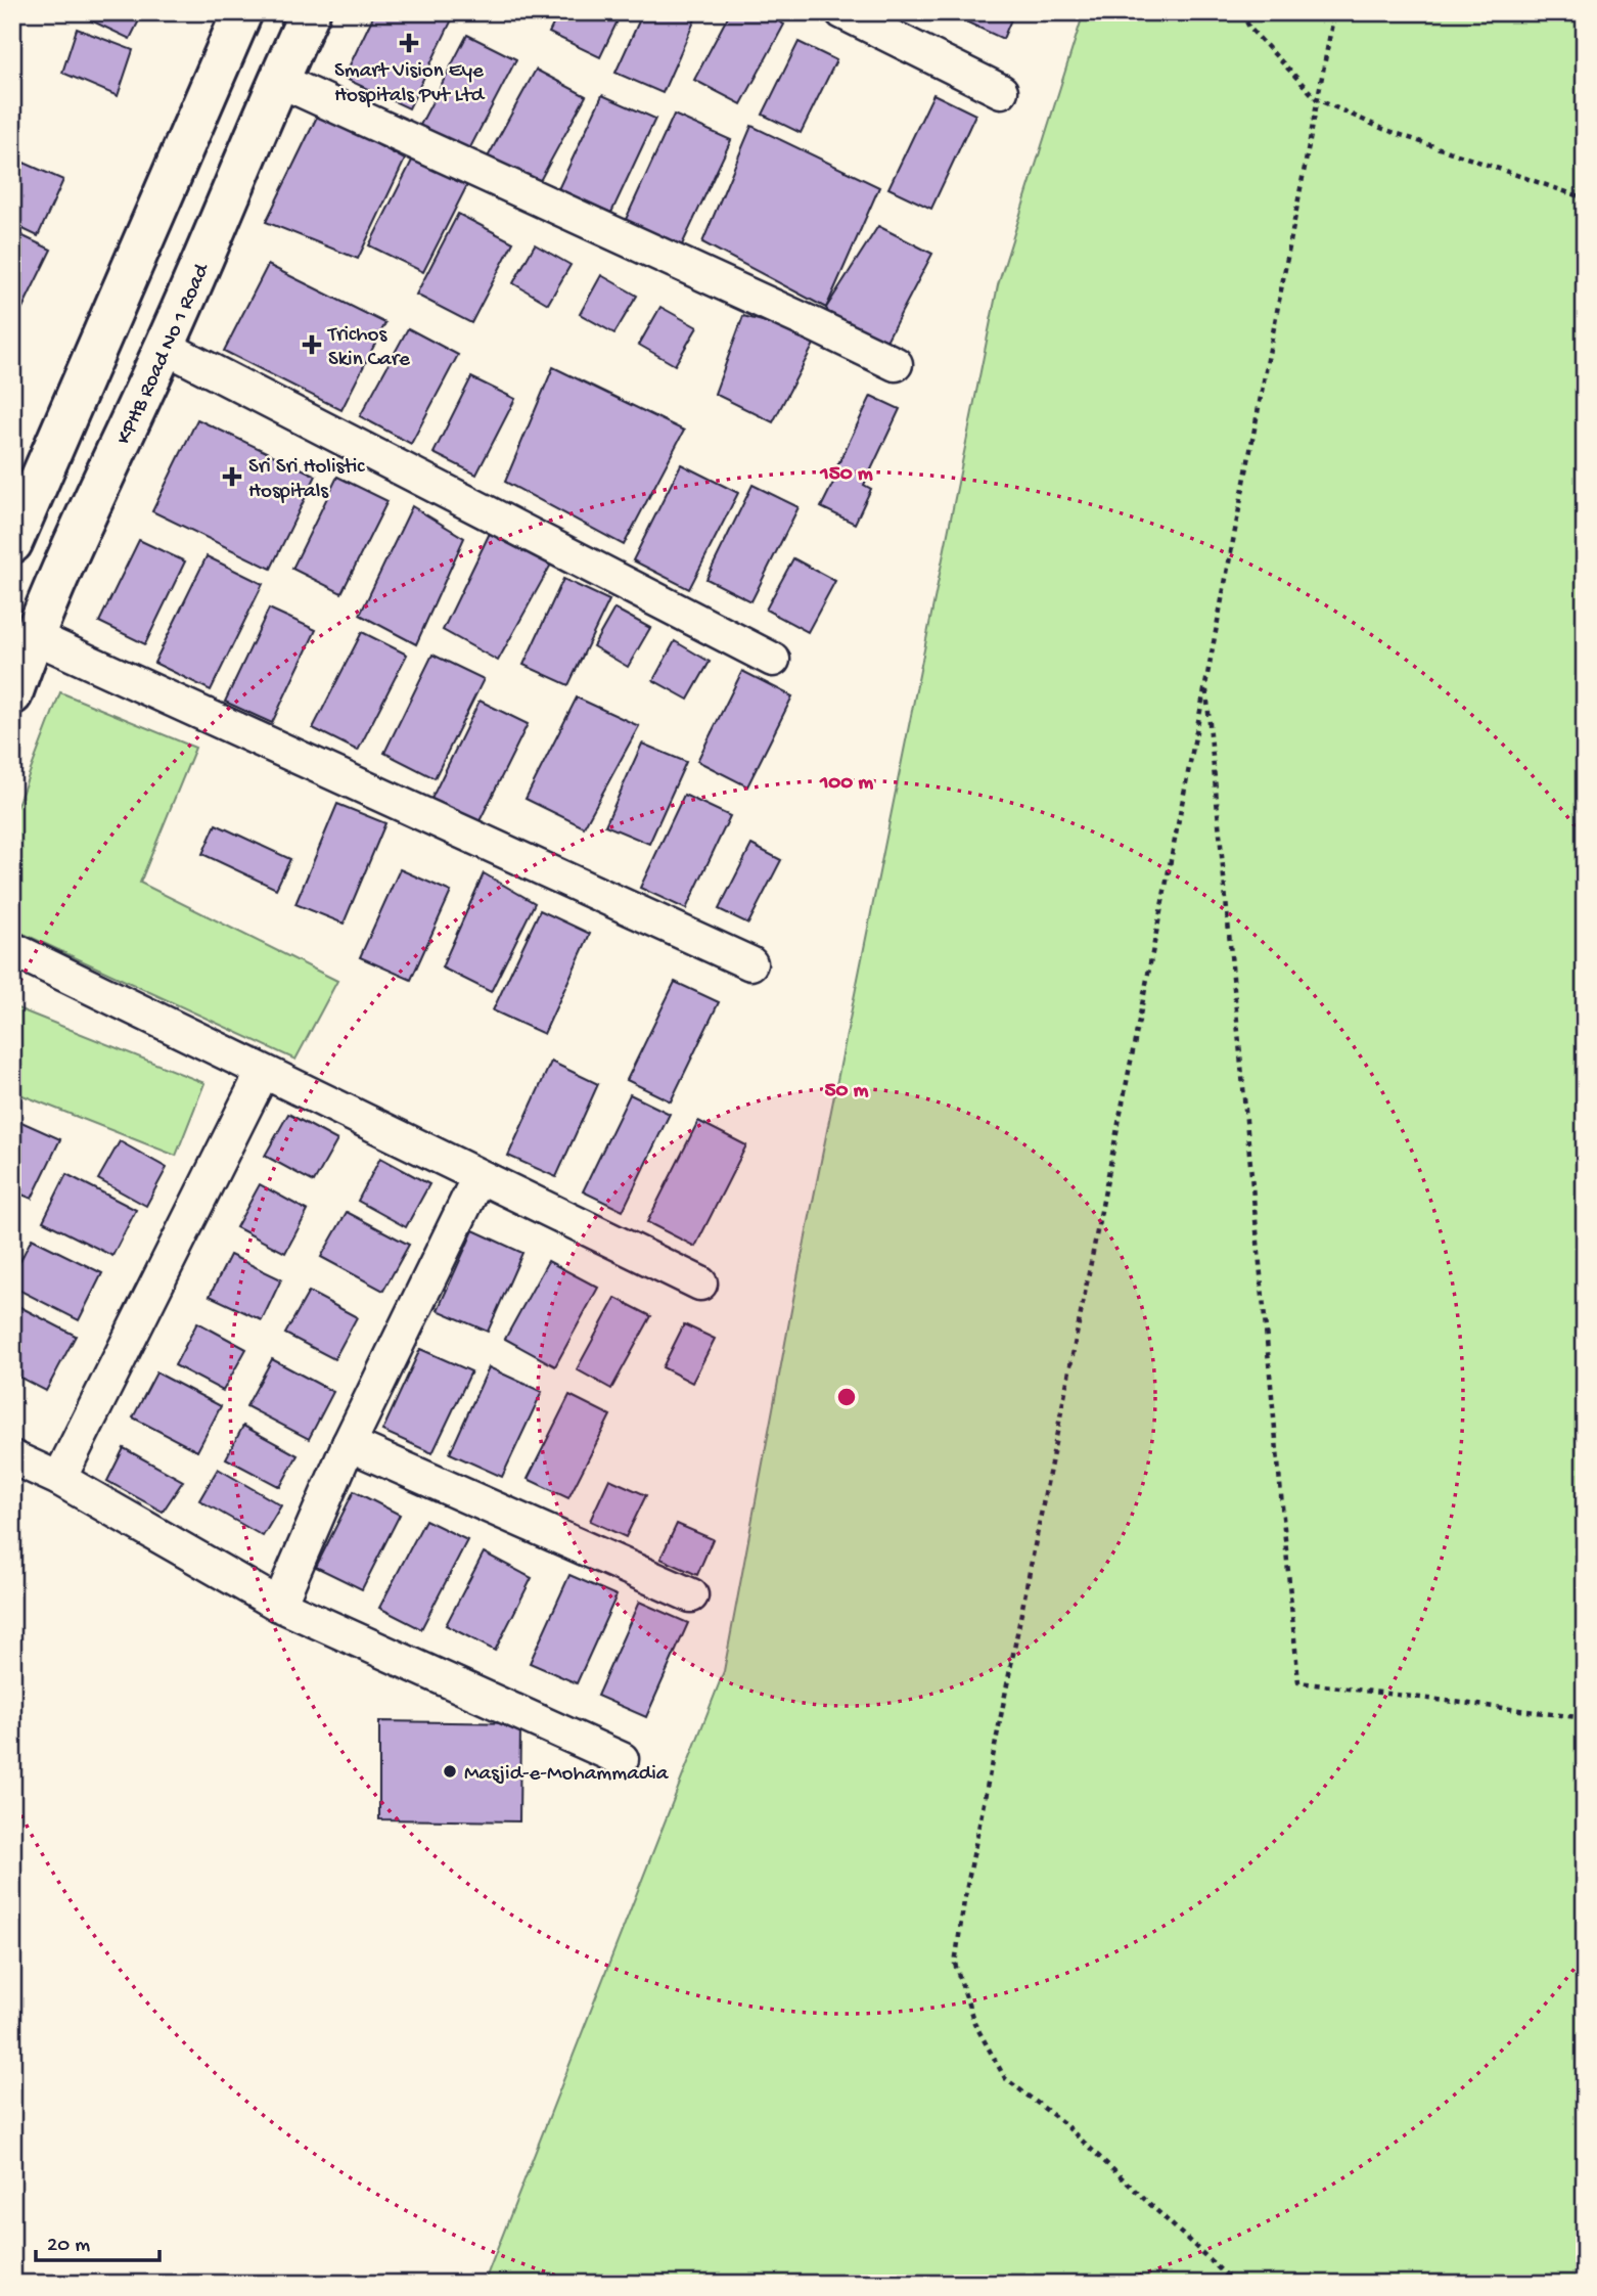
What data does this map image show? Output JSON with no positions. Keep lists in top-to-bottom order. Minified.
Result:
{"streets":{"main road":["KPHB Road No 1 Road"]},"places":{"health":["Smart Vision Eye Hospitals Pvt Ltd","Trichos Skin Care","Sri Sri Holistic Hospitals"],"other":["Masjid-e-Mohammadia"]},"scale_bar":"20 m","rings":["150 m","100 m","50 m"]}
